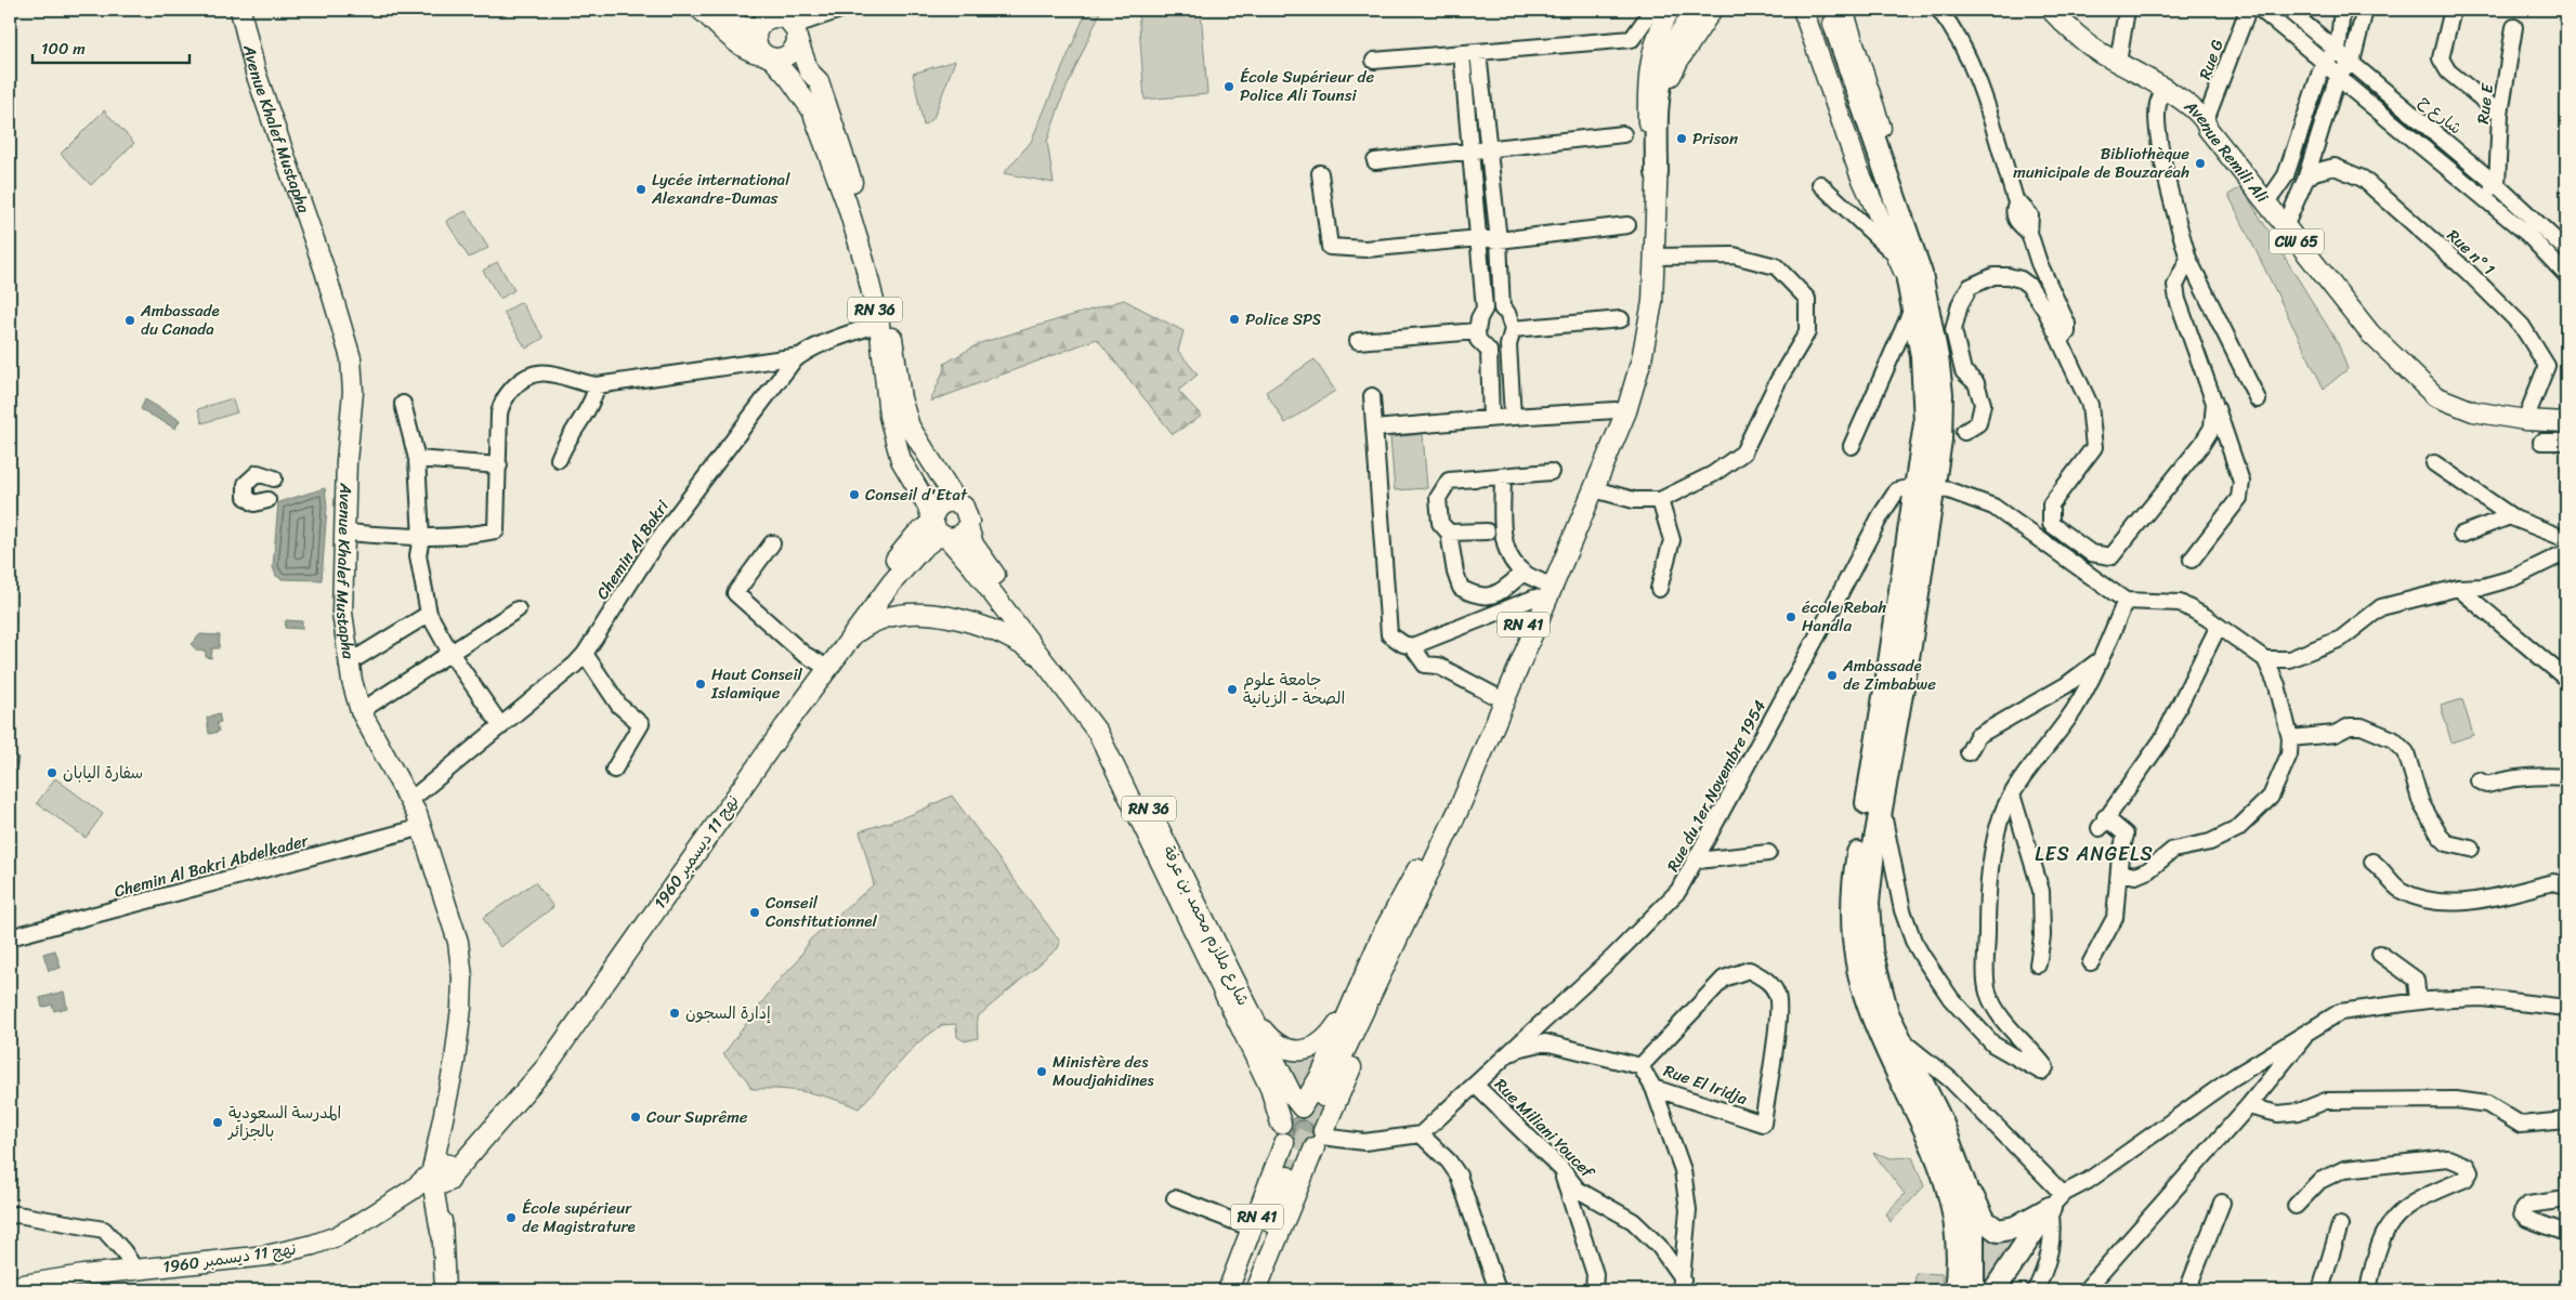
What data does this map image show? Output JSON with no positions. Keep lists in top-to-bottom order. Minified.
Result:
{"streets":{"main road":["Avenue Khalef Mustapha","Avenue Remili Ali","CW 65","RN 36","RN 41","نهج 11 ديسمبر 1960","شارع ملازم محمد بن عرفة"],"street":["Rue G","Rue E","شارع ح","Rue n° 1","Chemin Al Bakri","Rue du 1er Novembre 1954","Chemin Al Bakri Abdelkader","Rue El Iridja","Rue Miliani Youcef"]},"crossings":[["Rue G","Avenue Remili Ali"],["Rue E","شارع ح"],["Avenue Khalef Mustapha","Chemin Al Bakri"],["Avenue Khalef Mustapha","نهج 11 ديسمبر 1960"],["Avenue Khalef Mustapha","Chemin Al Bakri Abdelkader"],["Avenue Remili Ali","Rue n° 1"],["RN 36","نهج 11 ديسمبر 1960"],["RN 36","شارع ملازم محمد بن عرفة"],["RN 41","شارع ملازم محمد بن عرفة"],["Rue du 1er Novembre 1954","Rue El Iridja"],["Rue du 1er Novembre 1954","Rue Miliani Youcef"],["نهج 11 ديسمبر 1960","شارع ملازم محمد بن عرفة"]],"districts":["LES ANGELS"],"places":["École Supérieur de Police Ali Tounsi","Prison","Bibliothèque municipale de Bouzaréah","Lycée international Alexandre-Dumas","Police SPS","Ambassade du Canada","Conseil d'Etat","école Rebah Handla","Ambassade de Zimbabwe","Haut Conseil Islamique","جامعة علوم الصحة - الزيانية","سفارة اليابان","Conseil Constitutionnel","إدارة السجون","Ministère des Moudjahidines","Cour Suprême","المدرسة السعودية بالجزائر","École supérieur de Magistrature"],"scale_bar":"100 m"}
